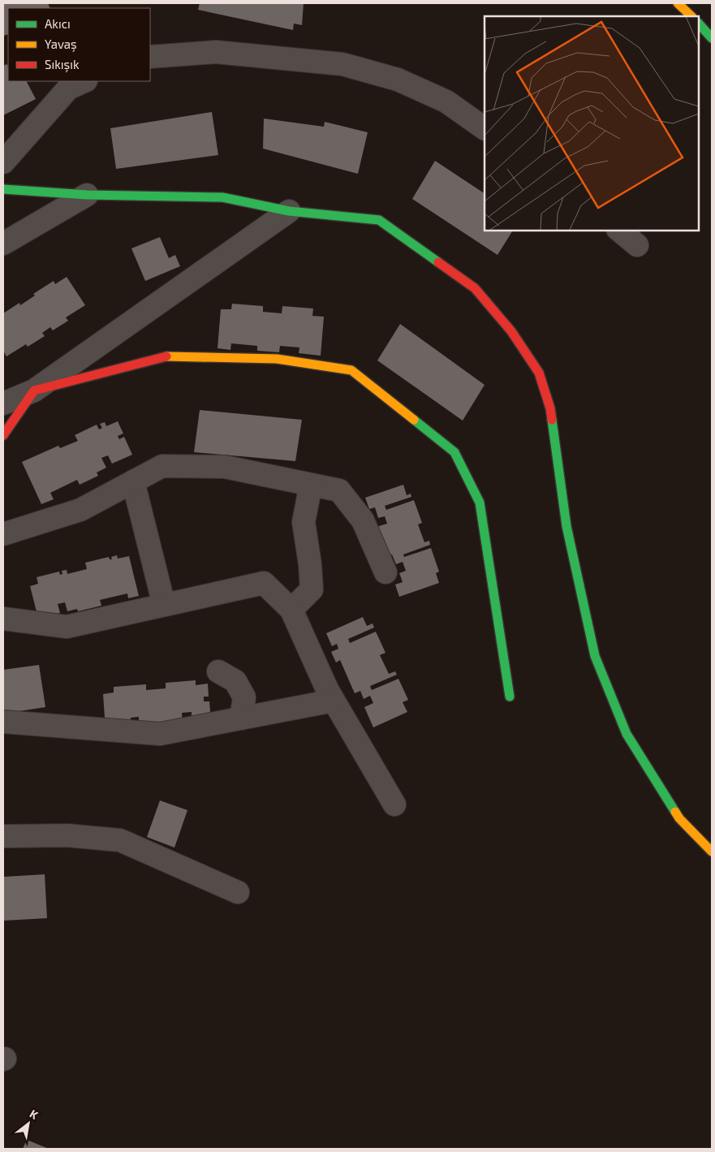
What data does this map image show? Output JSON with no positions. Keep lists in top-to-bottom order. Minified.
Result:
{"legend":["Akıcı","Yavaş","Sıkışık"],"north":"top right"}
